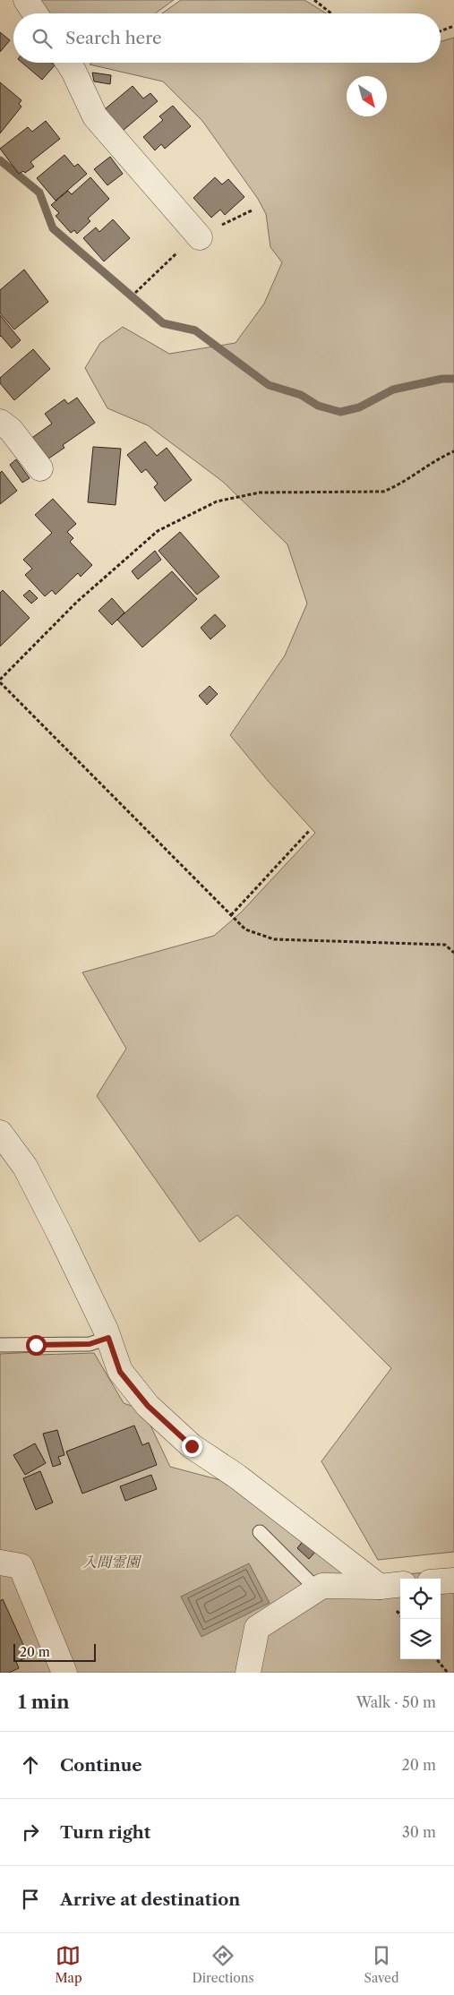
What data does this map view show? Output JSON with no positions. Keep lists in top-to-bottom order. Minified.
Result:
{"parks":["入間霊園"],"scale_bar":"20 m","north":"bottom right","page":{"search":"Search here","scale":"20 m","heading":["1 min","Walk · 50 m"],"list":[["Continue","20 m"],["Turn right","30 m"],"Arrive at destination"],"nav":["Map","Directions","Saved"]}}
